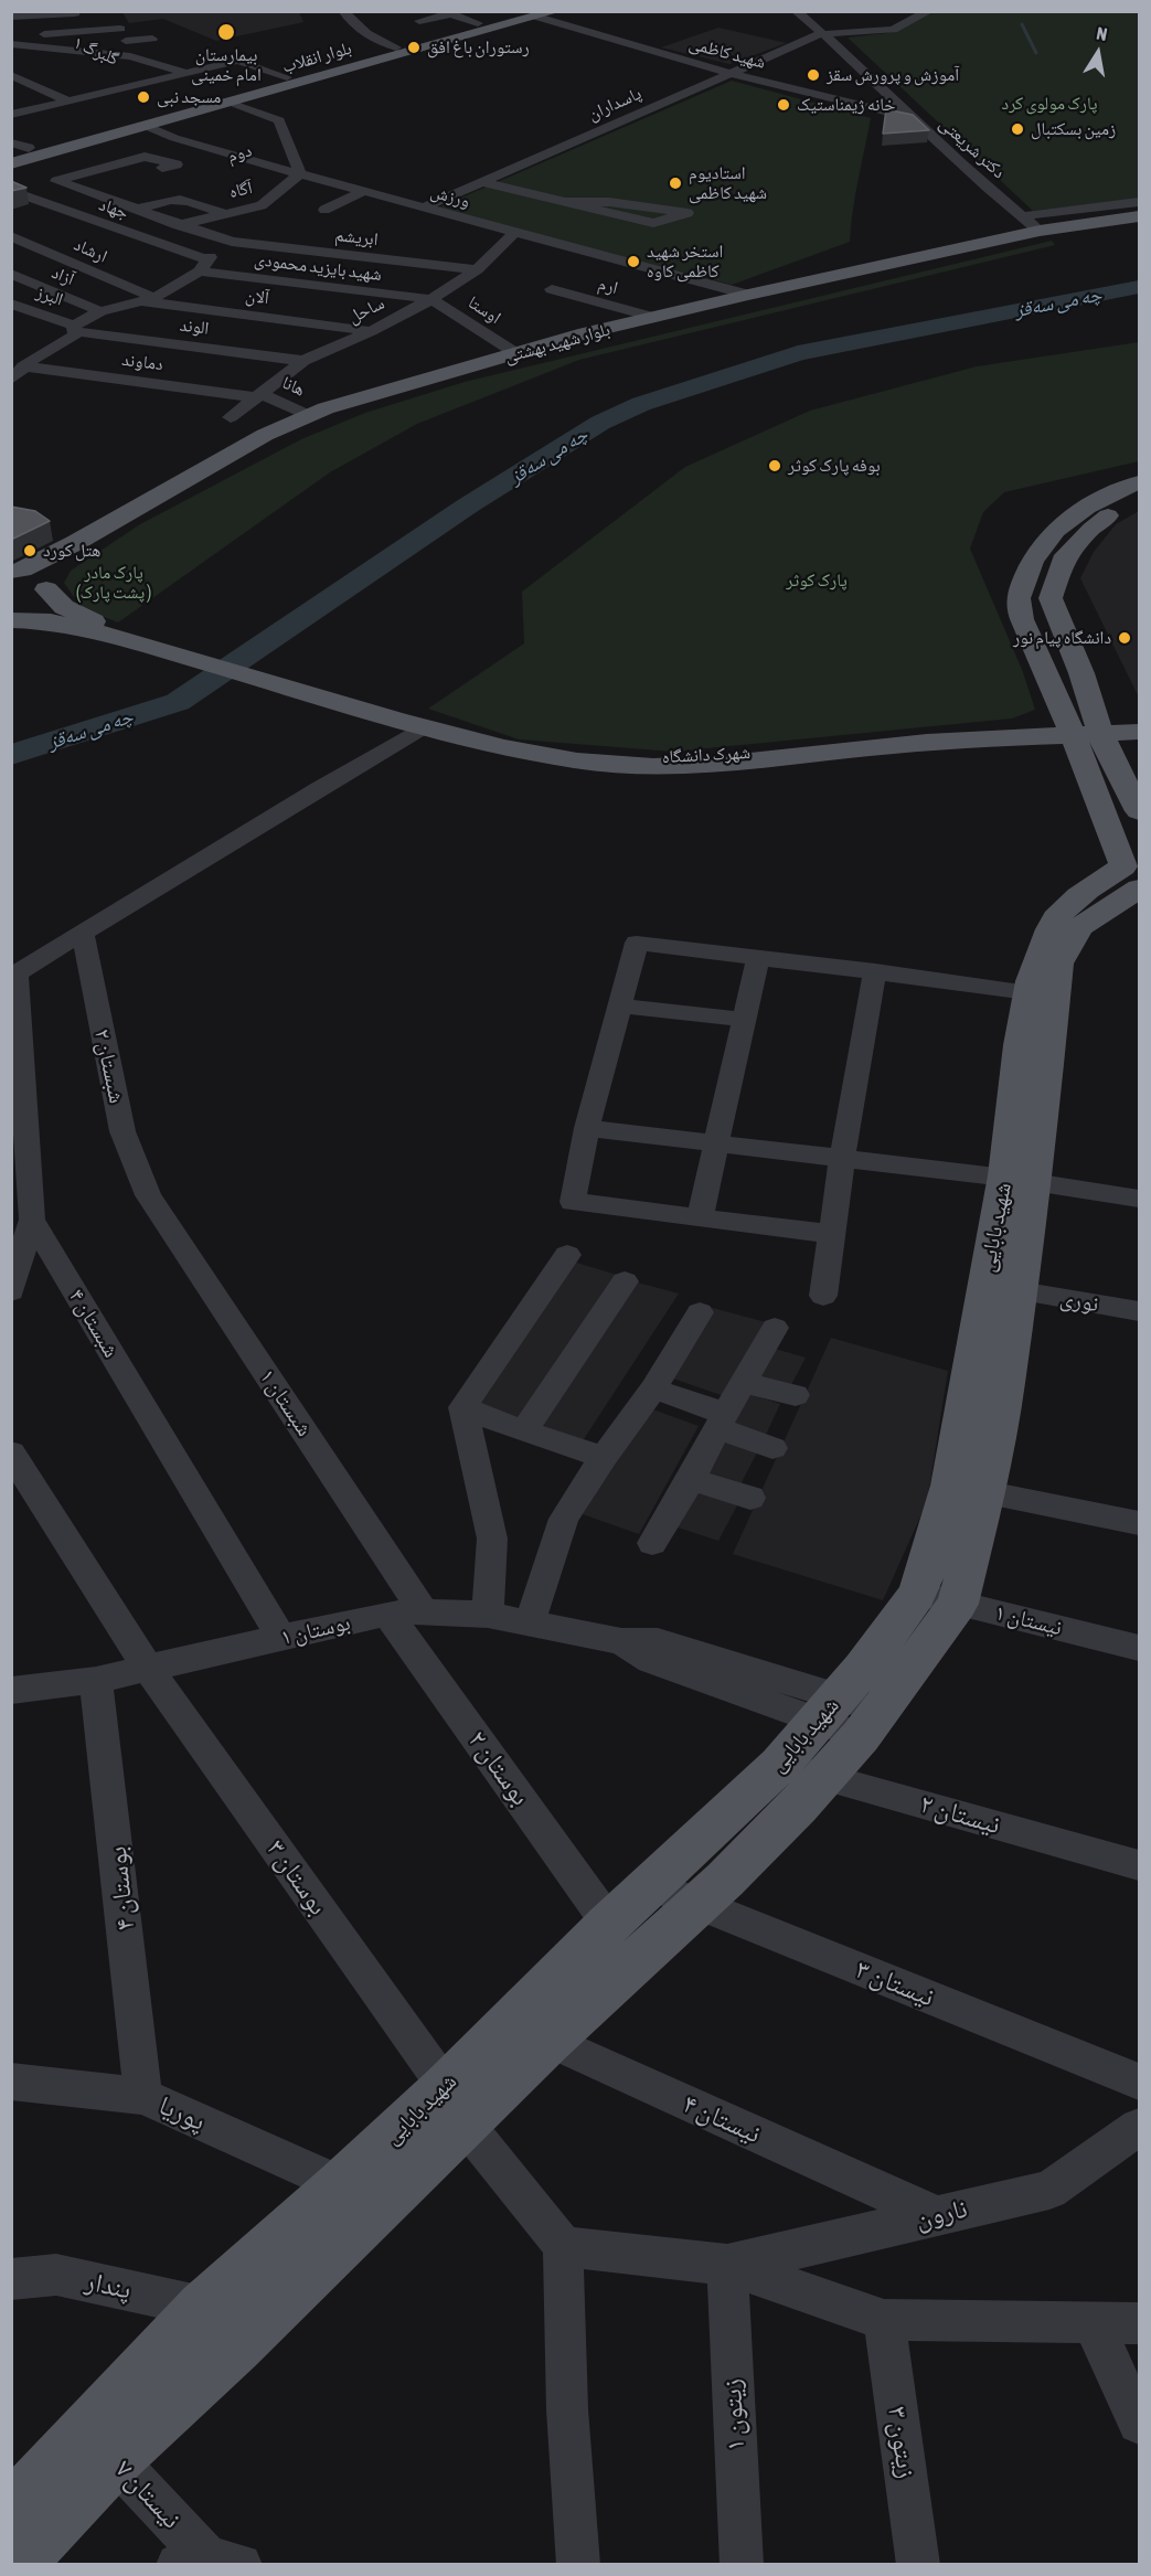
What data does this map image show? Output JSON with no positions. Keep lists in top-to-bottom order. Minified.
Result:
{"streets":{"main road":["بلوار انقلاب","بلوار شهید بهشتی","شهید بابایی"],"street":["گلبرگ ۱","شهید کاظمی","پاسداران","دکتر شریعتی","دوم","آگاه","ورزش","جهاد","ابریشم","ارشاد","شهید بایزید محمودی","آزاد","ارم","البرز","آلان","ساحل","اوستا","الوند","دماوند","هانا","شبستان ۲","نوری","شبستان ۴","شبستان ۱","نیستان ۱","بوستان ۱","بوستان ۲","نیستان ۲","بوستان ۳","بوستان ۴","نیستان ۳","پوریا","نیستان ۴","نارون","پندار","زیتون ۱","زیتون ۳","نیستان ۷"]},"crossings":[["شهید کاظمی","بلوار انقلاب"],["شهید کاظمی","پاسداران"],["شهید کاظمی","دکتر شریعتی"],["بلوار انقلاب","ورزش"],["پاسداران","دکتر شریعتی"],["پاسداران","ورزش"],["دکتر شریعتی","بلوار شهید بهشتی"],["دوم","ورزش"],["آگاه","ورزش"],["آگاه","ابریشم"],["ورزش","ساحل"],["ورزش","بلوار شهید بهشتی"],["جهاد","شهید بایزید محمودی"],["ابریشم","ساحل"],["شهید بایزید محمودی","ساحل"],["شهید بایزید محمودی","اوستا"],["ارم","بلوار شهید بهشتی"],["البرز","الوند"],["آلان","ساحل"],["ساحل","اوستا"],["ساحل","الوند"],["ساحل","دماوند"],["ساحل","هانا"],["اوستا","بلوار شهید بهشتی"],["بلوار شهید بهشتی","هانا"],["دماوند","هانا"],["شبستان ۲","شبستان ۱"],["شهید بابایی","نوری"],["شهید بابایی","نیستان ۱"],["شهید بابایی","بوستان ۱"],["شهید بابایی","بوستان ۲"],["شهید بابایی","نیستان ۲"],["شهید بابایی","بوستان ۳"],["شهید بابایی","نیستان ۳"],["شهید بابایی","پوریا"],["شهید بابایی","نیستان ۴"],["شهید بابایی","پندار"],["شهید بابایی","نیستان ۷"],["شبستان ۴","بوستان ۱"],["شبستان ۱","بوستان ۱"],["بوستان ۱","بوستان ۲"],["بوستان ۱","بوستان ۳"],["بوستان ۱","بوستان ۴"],["بوستان ۴","پوریا"],["نیستان ۴","نارون"],["نارون","زیتون ۱"]],"water":["چە می سەقز"],"parks":["پارک مولوی کرد","پارک مادر (پشت پارک )","پارک کوثر"],"places":["بیمارستان امام خمینی","رستوران باغ افق","آموزش و پرورش سقز","مسجد نبی","خانه ژیمناستیک","زمین بسکتبال","استادیوم شهید کاظمی","استخر شهید کاظمی کاوه","بوفه پارک کوثر","هتل کورد","دانشگاه پیام نور"],"north":"top"}
